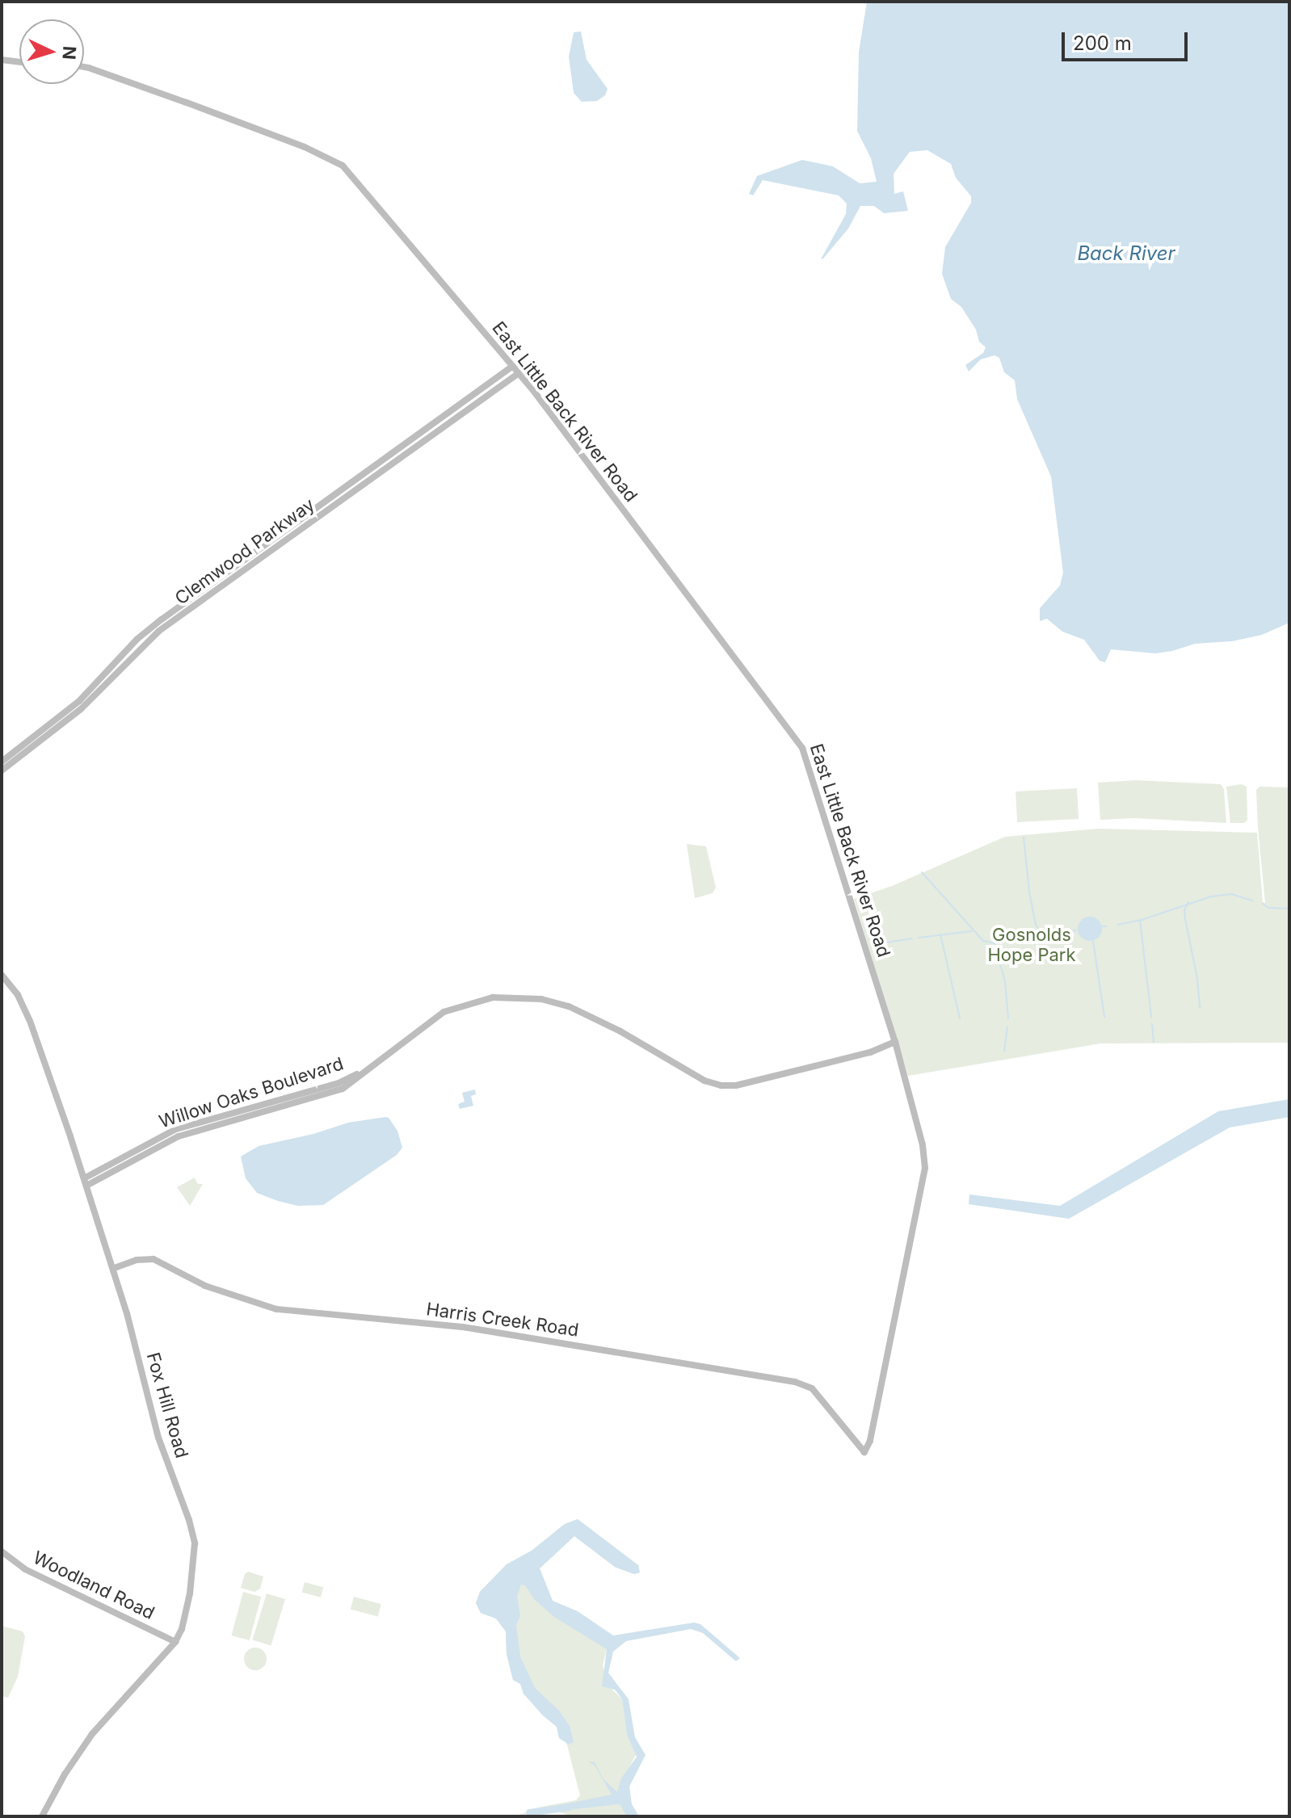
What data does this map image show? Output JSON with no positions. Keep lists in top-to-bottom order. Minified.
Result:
{"streets":{"street":["East Little Back River Road","Clemwood Parkway","Willow Oaks Boulevard","Harris Creek Road","Fox Hill Road","Woodland Road"]},"crossings":[["East Little Back River Road","Clemwood Parkway"],["East Little Back River Road","Willow Oaks Boulevard"],["East Little Back River Road","Harris Creek Road"],["Willow Oaks Boulevard","Fox Hill Road"],["Harris Creek Road","Fox Hill Road"],["Fox Hill Road","Woodland Road"]],"water":["Back River"],"parks":["Gosnolds Hope Park"],"scale_bar":"200 m","north":"right"}
